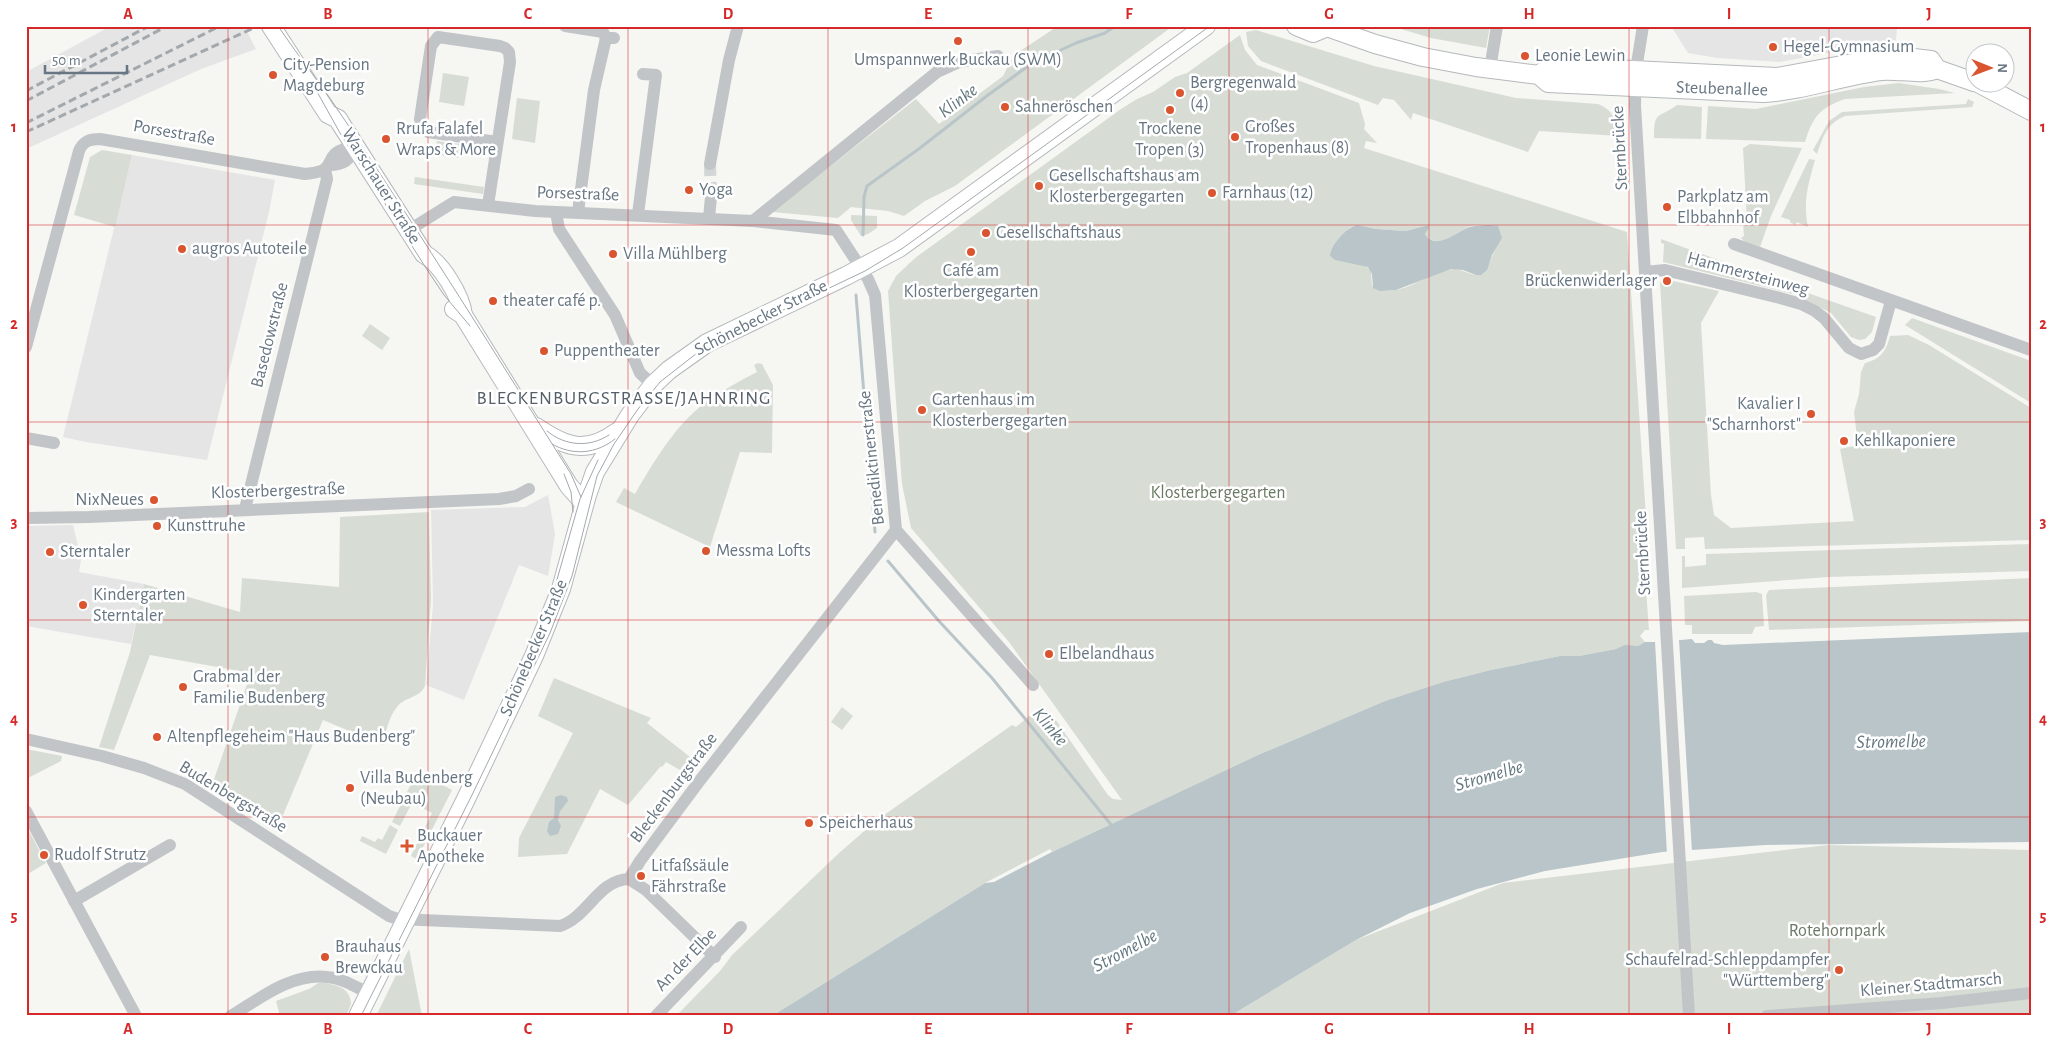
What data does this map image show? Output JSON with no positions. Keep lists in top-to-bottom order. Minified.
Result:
{"streets":{"main road":["Steubenallee","Warschauer Straße","Schönebecker Straße"],"street":["Porsestraße","Sternbrücke","Hammersteinweg","Basedowstraße","Benediktinerstraße","Klosterbergestraße","Bleckenburgstraße","Budenbergstraße","An der Elbe","Kleiner Stadtmarsch"]},"crossings":[["Steubenallee","Sternbrücke"],["Porsestraße","Warschauer Straße"],["Porsestraße","Schönebecker Straße"],["Porsestraße","Basedowstraße"],["Porsestraße","Benediktinerstraße"],["Sternbrücke","Hammersteinweg"],["Warschauer Straße","Schönebecker Straße"],["Schönebecker Straße","Benediktinerstraße"],["Schönebecker Straße","Budenbergstraße"],["Basedowstraße","Klosterbergestraße"],["Benediktinerstraße","Bleckenburgstraße"]],"districts":["BLECKENBURGSTRASSE/JAHNRING"],"water":["Klinke","Stromelbe"],"parks":["Klosterbergegarten","Rotehornpark"],"places":{"other":["Umspannwerk Buckau (SWM)","Hegel-Gymnasium","Leonie Lewin","City-Pension Magdeburg","Bergregenwald (4)","Sahneröschen","Trockene Tropen (3)","Großes Tropenhaus (8)","Rrufa Falafel Wraps & More","Gesellschaftshaus am Klosterbergegarten","Yoga","Farnhaus (12)","Parkplatz am Elbbahnhof","Gesellschaftshaus","augros Autoteile","Café am Klosterbergegarten","Villa Mühlberg","Brückenwiderlager","theater café p.","Puppentheater","Gartenhaus im Klosterbergegarten","Kavalier I \"Scharnhorst\"","Kehlkaponiere","NixNeues","Kunsttruhe","Messma Lofts","Sterntaler","Kindergarten Sterntaler","Elbelandhaus","Grabmal der Familie Budenberg","Altenpflegeheim \"Haus Budenberg\"","Villa Budenberg (Neubau)","Speicherhaus","Rudolf Strutz","Litfaßsäule Fährstraße","Brauhaus Brewckau","Schaufelrad-Schleppdampfer \"Württemberg\""],"health":["Buckauer Apotheke"]},"scale_bar":"50 m","north":"right","grid":{"columns":["A","B","C","D","E","F","G","H","I","J"],"rows":["1","2","3","4","5"]}}
